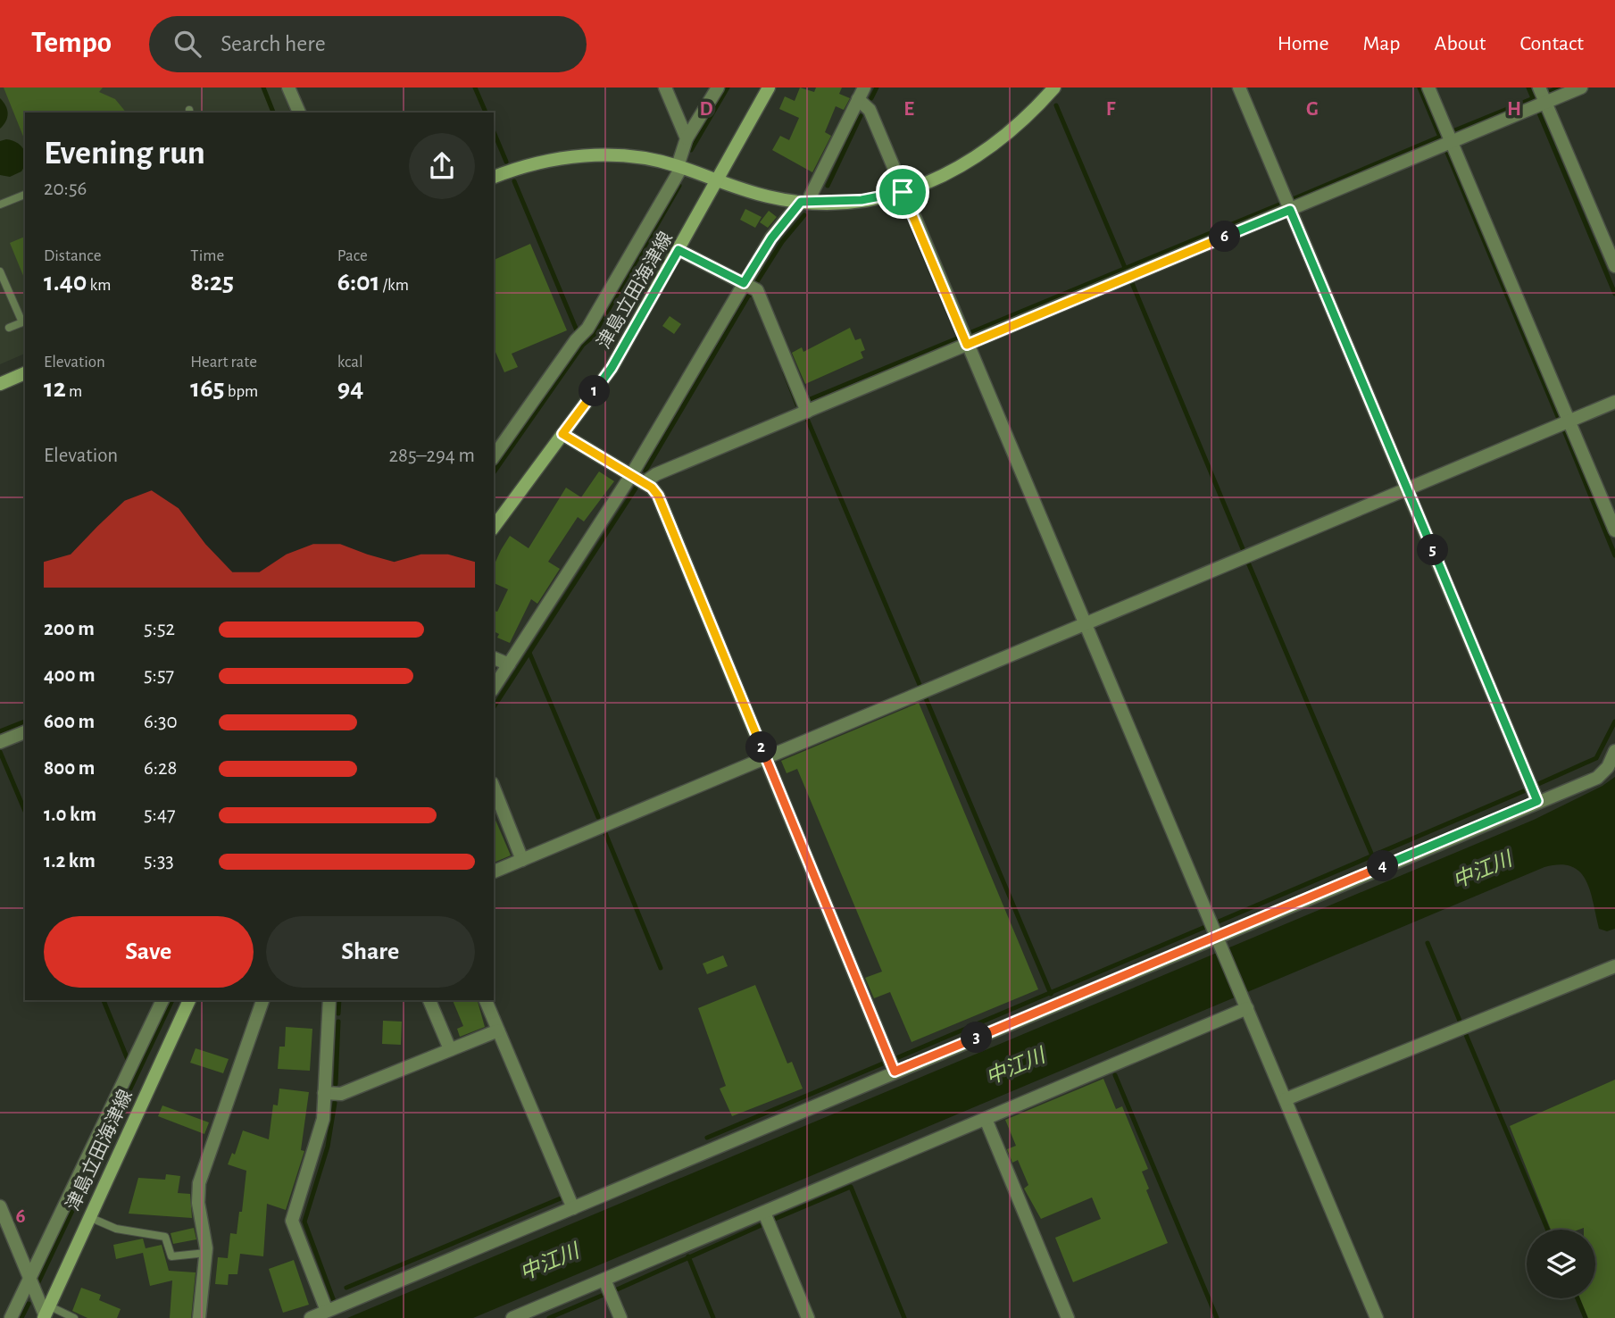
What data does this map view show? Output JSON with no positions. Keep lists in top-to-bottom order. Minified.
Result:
{"streets":{"street":["津島立田海津線"]},"water":["中江川"],"page":{"header":"Tempo","search":"Search here","nav":["Home","Map","About","Contact"],"heading":["Evening run","20:56"],"stats":[["Distance","1.40 km"],["Time","8:25"],["Pace","6:01 /km"],["Elevation","12 m"],["Heart rate","165 bpm"],["kcal","94"]],"pins":["6","1","5","2","4","3"],"chart":["Elevation","285–294 m"],"list":[{"name":"200 m","note":"5:52"},{"name":"400 m","note":"5:57"},{"name":"600 m","note":"6:30"},{"name":"800 m","note":"6:28"},{"name":"1.0 km","note":"5:47"},{"name":"1.2 km","note":"5:33"}],"buttons":["Save","Share"]},"grid":{"columns":["D","E","F","G","H"],"rows":["6"]}}
